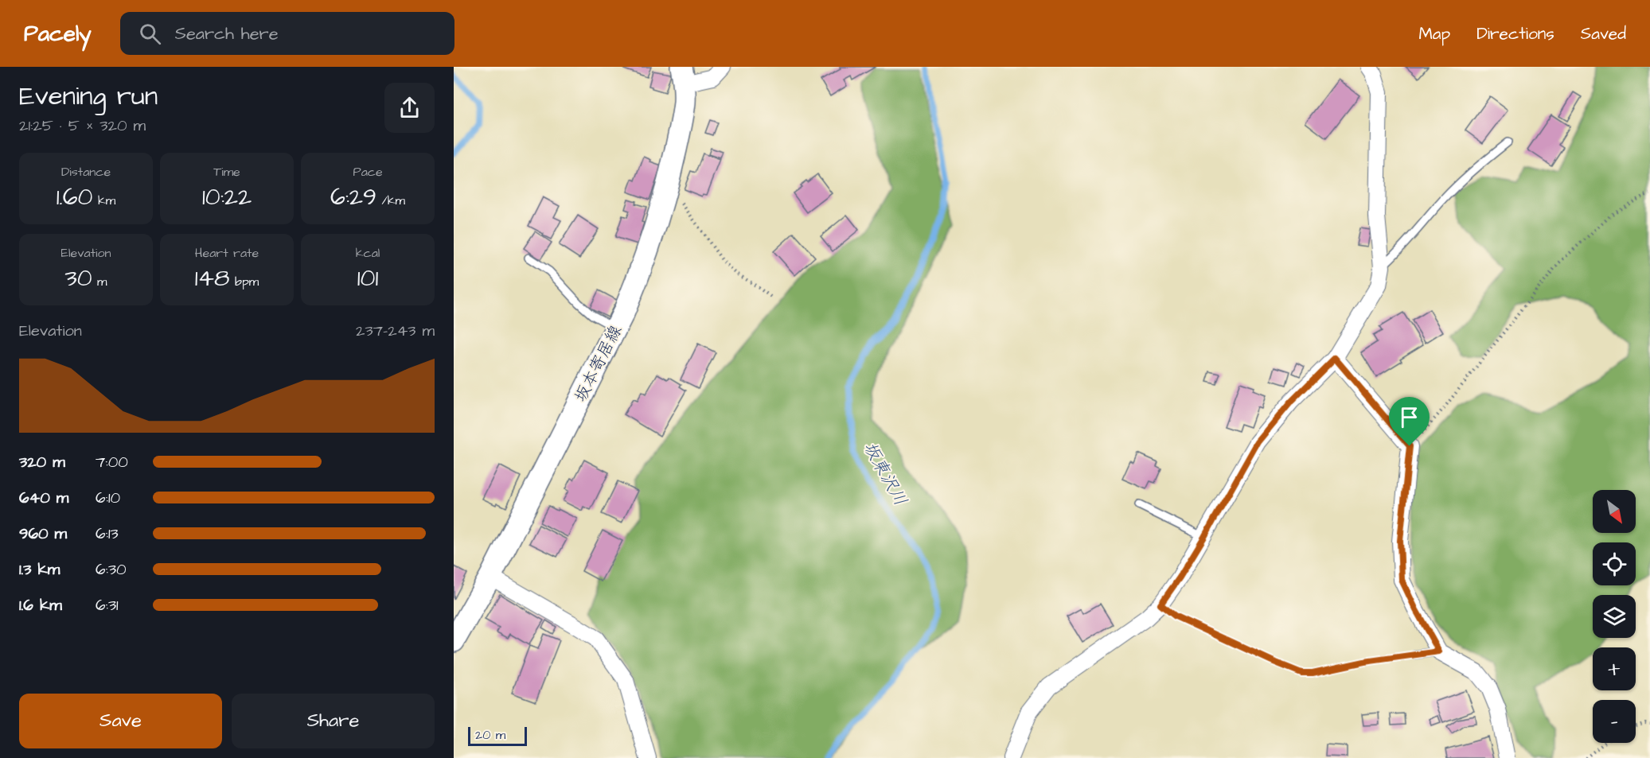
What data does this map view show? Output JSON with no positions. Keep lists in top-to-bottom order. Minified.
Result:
{"streets":{"main road":["坂本寄居線"]},"water":["坂東沢川"],"scale_bar":"20 m","north":"bottom right","page":{"header":"Pacely","search":"Search here","nav":["Map","Directions","Saved"],"heading":["Evening run","21:25 · 5 × 320 m"],"stats":[["Distance","1.60 km"],["Time","10:22"],["Pace","6:29 /km"],["Elevation","30 m"],["Heart rate","148 bpm"],["kcal","101"]],"chart":["Elevation","237–243 m"],"list":[{"name":"320 m","note":"7:00"},{"name":"640 m","note":"6:10"},{"name":"960 m","note":"6:13"},{"name":"1.3 km","note":"6:30"},{"name":"1.6 km","note":"6:31"}],"map_buttons":["+","−"],"buttons":["Save","Share"],"scale":"20 m"}}
